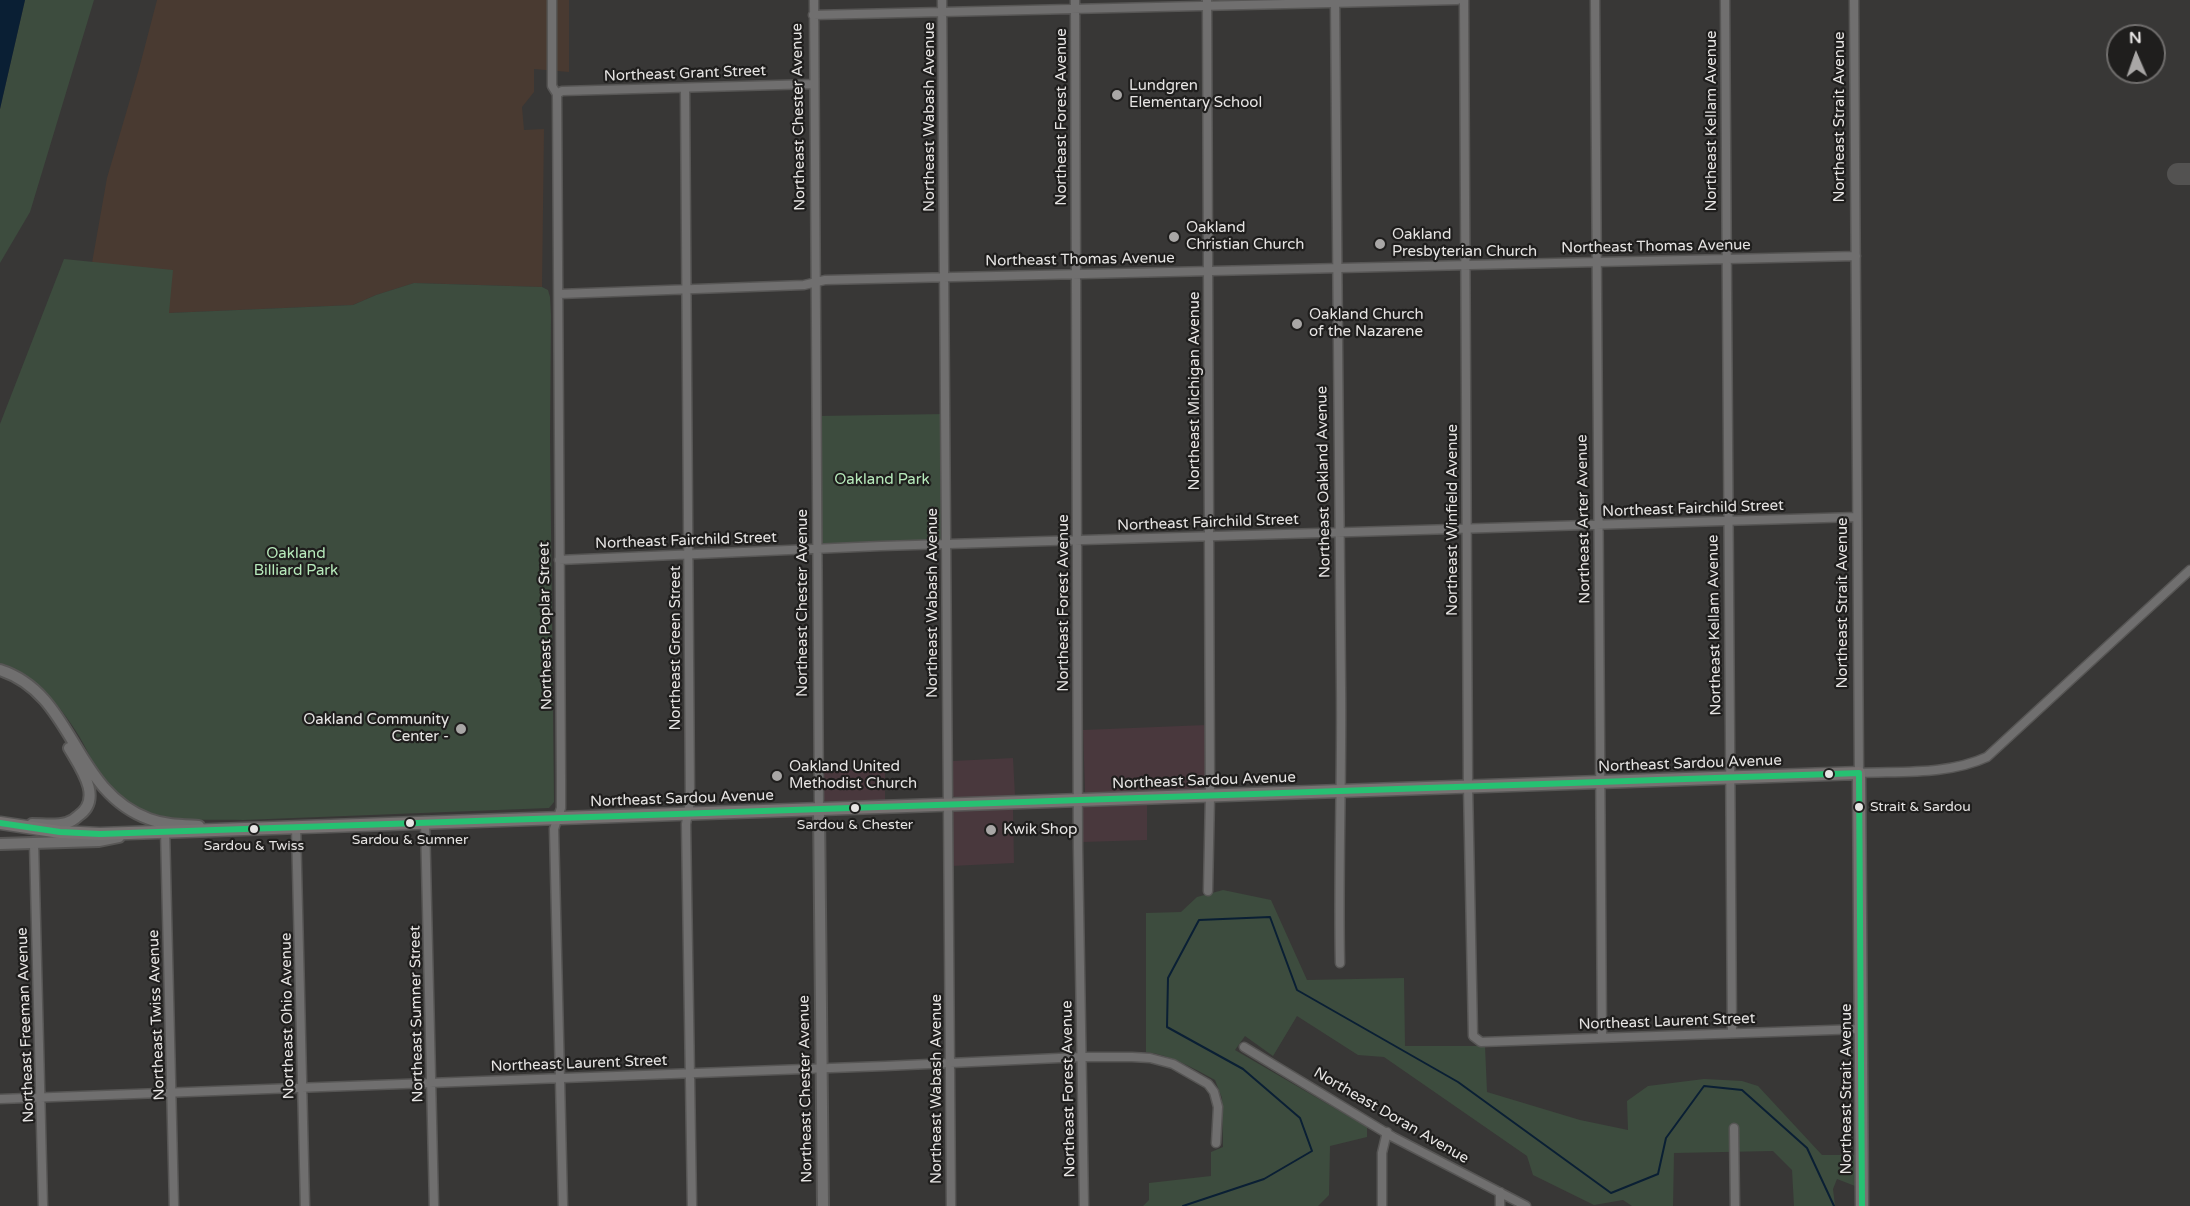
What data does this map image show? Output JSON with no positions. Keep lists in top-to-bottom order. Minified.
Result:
{"streets":{"main road":["Northeast Strait Avenue","Northeast Sardou Avenue"],"street":["Northeast Grant Street","Northeast Chester Avenue","Northeast Wabash Avenue","Northeast Forest Avenue","Northeast Kellam Avenue","Northeast Thomas Avenue","Northeast Michigan Avenue","Northeast Oakland Avenue","Northeast Fairchild Street","Northeast Arter Avenue","Northeast Winfield Avenue","Northeast Poplar Street","Northeast Green Street","Northeast Sumner Street","Northeast Twiss Avenue","Northeast Ohio Avenue","Northeast Laurent Street","Northeast Freeman Avenue","Northeast Doran Avenue"]},"crossings":[["Northeast Grant Street","Northeast Chester Avenue"],["Northeast Grant Street","Northeast Poplar Street"],["Northeast Grant Street","Northeast Green Street"],["Northeast Chester Avenue","Northeast Thomas Avenue"],["Northeast Chester Avenue","Northeast Fairchild Street"],["Northeast Chester Avenue","Northeast Sardou Avenue"],["Northeast Chester Avenue","Northeast Laurent Street"],["Northeast Wabash Avenue","Northeast Thomas Avenue"],["Northeast Wabash Avenue","Northeast Fairchild Street"],["Northeast Wabash Avenue","Northeast Sardou Avenue"],["Northeast Wabash Avenue","Northeast Laurent Street"],["Northeast Forest Avenue","Northeast Thomas Avenue"],["Northeast Forest Avenue","Northeast Fairchild Street"],["Northeast Forest Avenue","Northeast Sardou Avenue"],["Northeast Forest Avenue","Northeast Laurent Street"],["Northeast Strait Avenue","Northeast Thomas Avenue"],["Northeast Strait Avenue","Northeast Fairchild Street"],["Northeast Strait Avenue","Northeast Sardou Avenue"],["Northeast Strait Avenue","Northeast Laurent Street"],["Northeast Kellam Avenue","Northeast Thomas Avenue"],["Northeast Kellam Avenue","Northeast Fairchild Street"],["Northeast Kellam Avenue","Northeast Sardou Avenue"],["Northeast Kellam Avenue","Northeast Laurent Street"],["Northeast Thomas Avenue","Northeast Michigan Avenue"],["Northeast Thomas Avenue","Northeast Oakland Avenue"],["Northeast Thomas Avenue","Northeast Arter Avenue"],["Northeast Thomas Avenue","Northeast Winfield Avenue"],["Northeast Thomas Avenue","Northeast Poplar Street"],["Northeast Thomas Avenue","Northeast Green Street"],["Northeast Michigan Avenue","Northeast Fairchild Street"],["Northeast Michigan Avenue","Northeast Sardou Avenue"],["Northeast Oakland Avenue","Northeast Fairchild Street"],["Northeast Oakland Avenue","Northeast Sardou Avenue"],["Northeast Fairchild Street","Northeast Arter Avenue"],["Northeast Fairchild Street","Northeast Winfield Avenue"],["Northeast Fairchild Street","Northeast Poplar Street"],["Northeast Fairchild Street","Northeast Green Street"],["Northeast Arter Avenue","Northeast Sardou Avenue"],["Northeast Arter Avenue","Northeast Laurent Street"],["Northeast Winfield Avenue","Northeast Sardou Avenue"],["Northeast Winfield Avenue","Northeast Laurent Street"],["Northeast Poplar Street","Northeast Sardou Avenue"],["Northeast Poplar Street","Northeast Laurent Street"],["Northeast Green Street","Northeast Sardou Avenue"],["Northeast Green Street","Northeast Laurent Street"],["Northeast Sardou Avenue","Northeast Sumner Street"],["Northeast Sardou Avenue","Northeast Twiss Avenue"],["Northeast Sardou Avenue","Northeast Ohio Avenue"],["Northeast Sardou Avenue","Northeast Freeman Avenue"],["Northeast Sumner Street","Northeast Laurent Street"],["Northeast Twiss Avenue","Northeast Laurent Street"],["Northeast Ohio Avenue","Northeast Laurent Street"],["Northeast Laurent Street","Northeast Freeman Avenue"]],"parks":["Oakland Park","Oakland Billiard Park"],"places":["Lundgren Elementary School","Oakland Christian Church","Oakland Presbyterian Church","Oakland Church of the Nazarene","Oakland Community Center -","Oakland United Methodist Church","Strait & Sardou","Sardou & Chester","Sardou & Sumner","Sardou & Twiss","Kwik Shop"],"north":"top"}
